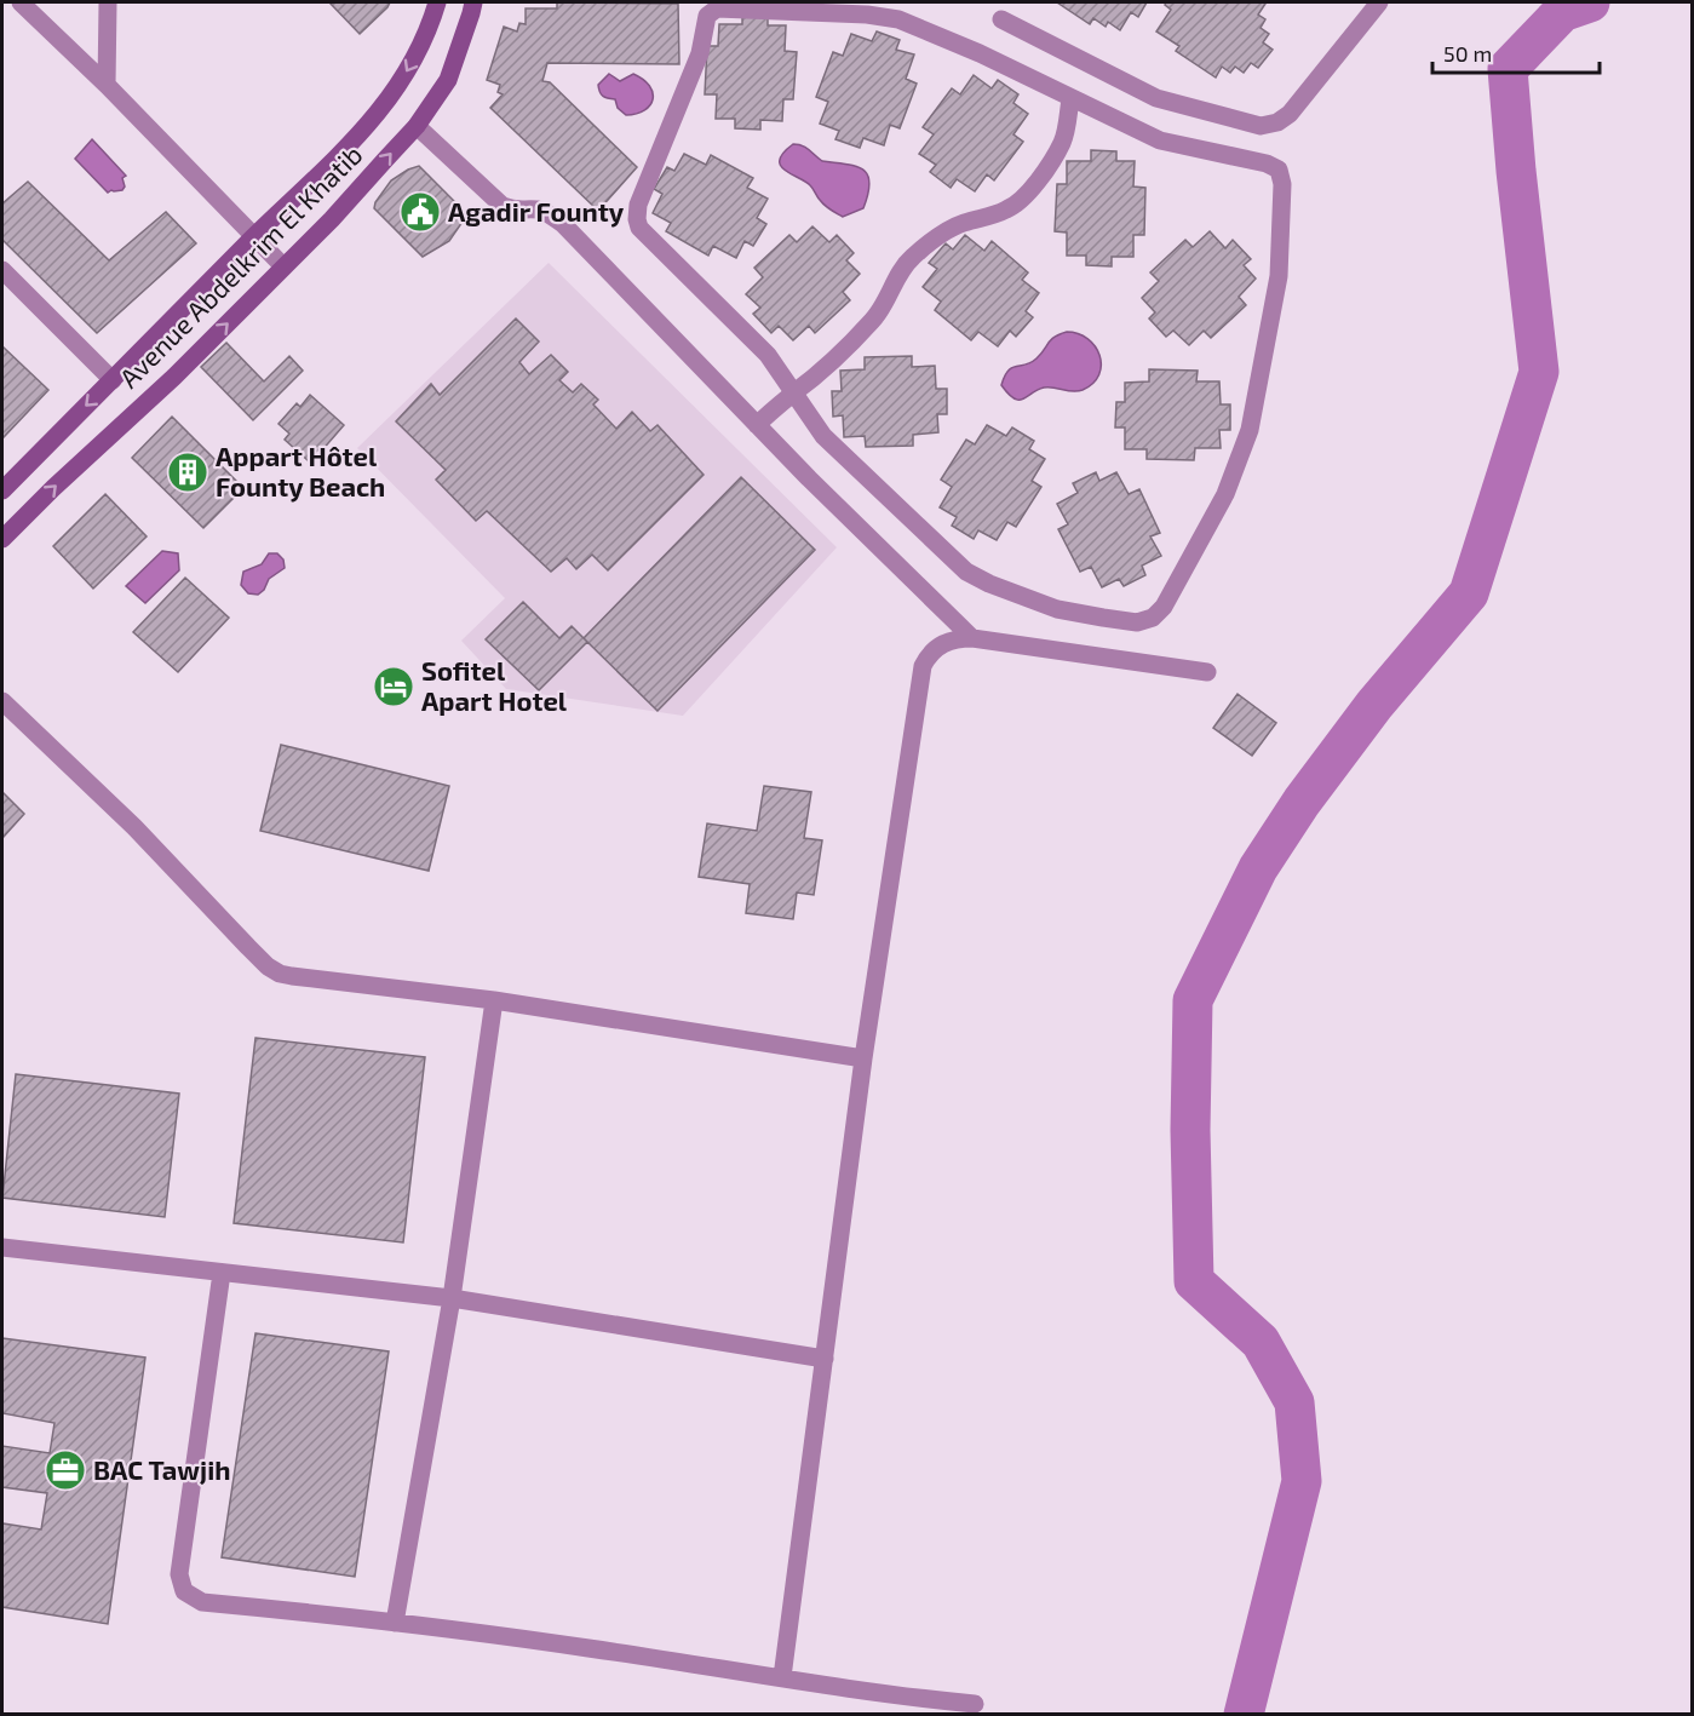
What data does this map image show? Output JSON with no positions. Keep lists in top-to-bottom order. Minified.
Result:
{"streets":{"street":["Avenue Abdelkrim El Khatib"]},"places":{"public building":["Agadir Founty"],"building":["Appart Hôtel Founty Beach"],"hotel":["Sofitel Apart Hotel"],"office":["BAC Tawjih"]},"scale_bar":"50 m"}
